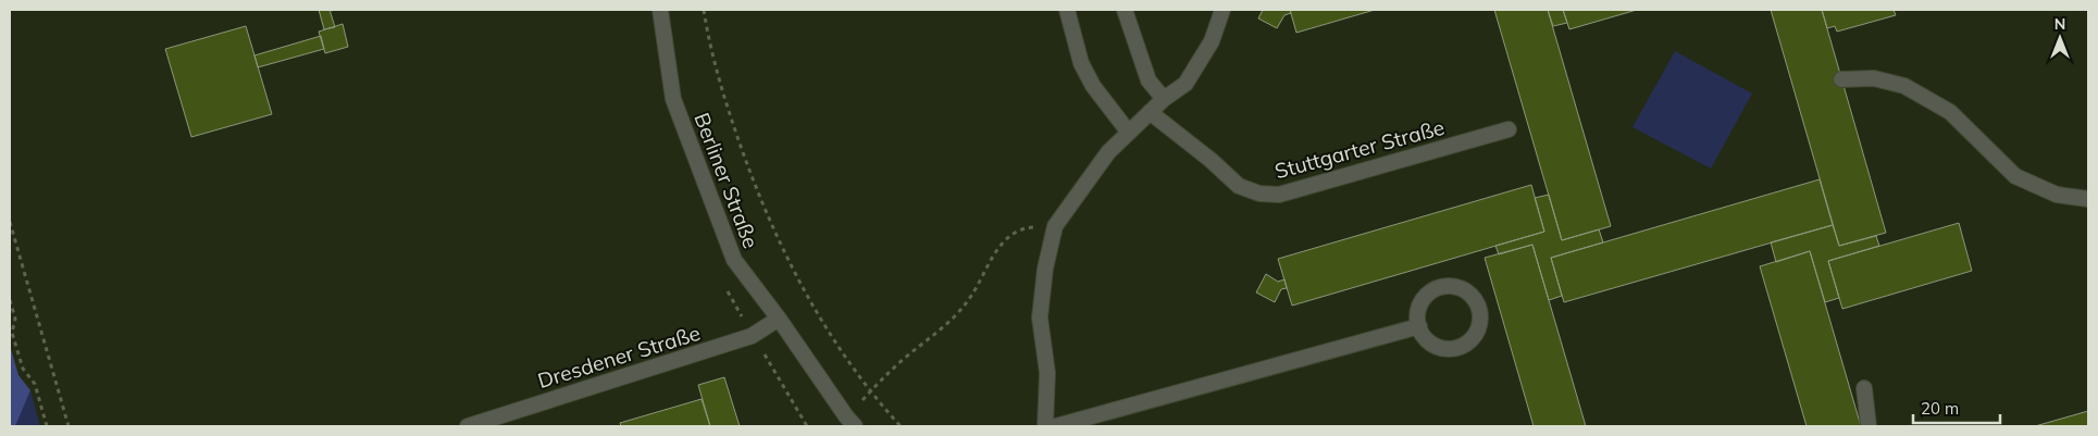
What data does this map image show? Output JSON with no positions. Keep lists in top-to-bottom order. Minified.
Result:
{"streets":{"lane":["Stuttgarter Straße","Berliner Straße","Dresdener Straße"]},"crossings":[["Berliner Straße","Dresdener Straße"]],"scale_bar":"20 m","north":"top"}
